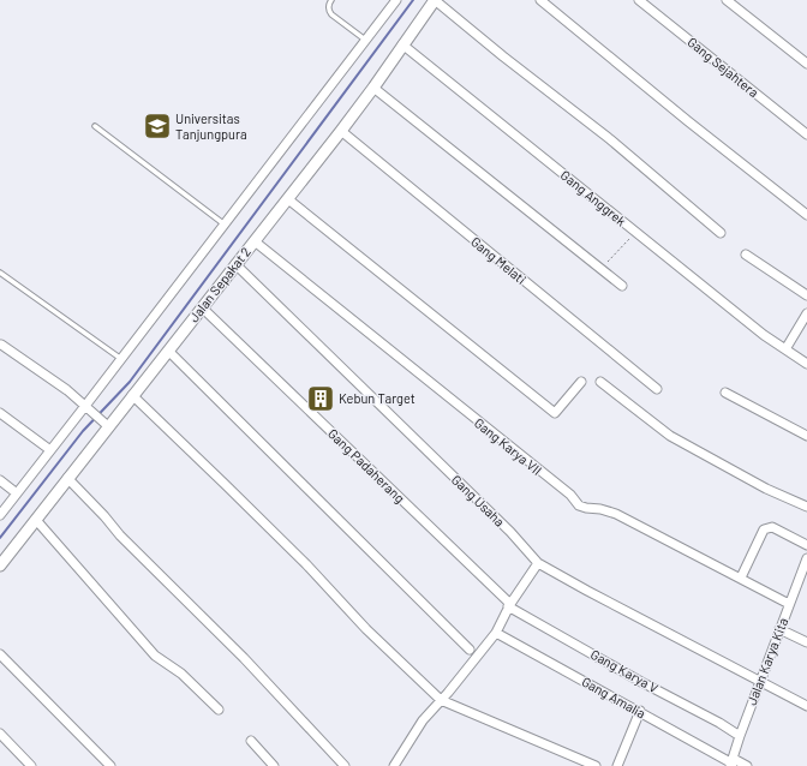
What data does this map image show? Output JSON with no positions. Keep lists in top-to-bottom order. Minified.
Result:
{"streets":{"street":["Gang Sejahtera","Gang Anggrek","Gang Melati","Jalan Sepakat 2","Gang Karya VII","Gang Padaherang","Gang Usaha","Jalan Karya Kita","Gang Karya V","Gang Amalia"]},"crossings":[["Gang Anggrek","Jalan Sepakat 2"],["Gang Melati","Jalan Sepakat 2"],["Jalan Sepakat 2","Gang Karya VII"],["Jalan Sepakat 2","Gang Padaherang"],["Jalan Sepakat 2","Gang Usaha"],["Gang Karya VII","Jalan Karya Kita"],["Gang Padaherang","Gang Karya V"],["Gang Usaha","Jalan Karya Kita"],["Jalan Karya Kita","Gang Karya V"],["Jalan Karya Kita","Gang Amalia"]],"places":{"school or university":["Universitas Tanjungpura"],"building":["Kebun Target"]}}
